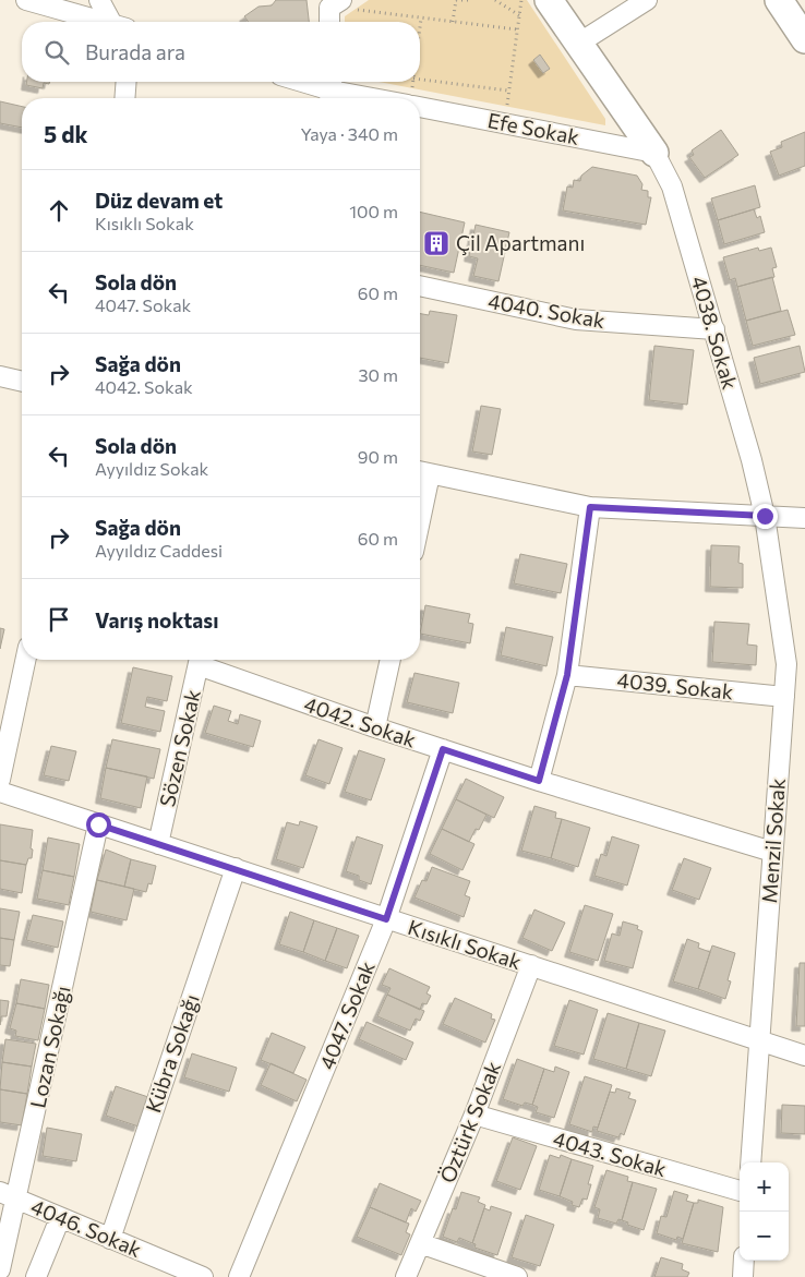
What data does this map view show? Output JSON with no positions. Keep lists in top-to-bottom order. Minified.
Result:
{"streets":{"street":["Efe Sokak","4040. Sokak","4038. Sokak","4039. Sokak","4042. Sokak","Sözen Sokak","Menzil Sokak","Kısıklı Sokak","4047. Sokak","Lozan Sokağı","Kübra Sokağı","Öztürk Sokak","4043. Sokak","4046. Sokak"]},"crossings":[["Efe Sokak","4038. Sokak"],["4040. Sokak","4038. Sokak"],["4038. Sokak","Menzil Sokak"],["4039. Sokak","Menzil Sokak"],["4042. Sokak","Menzil Sokak"],["4042. Sokak","4047. Sokak"],["Sözen Sokak","Kısıklı Sokak"],["Menzil Sokak","Kısıklı Sokak"],["Kısıklı Sokak","4047. Sokak"],["Kısıklı Sokak","Lozan Sokağı"],["Kısıklı Sokak","Kübra Sokağı"],["Kısıklı Sokak","Öztürk Sokak"],["Lozan Sokağı","4046. Sokak"],["Kübra Sokağı","4046. Sokak"],["Öztürk Sokak","4043. Sokak"]],"places":{"building":["Çil Apartmanı"]},"page":{"search":"Burada ara","heading":["5 dk","Yaya · 340 m"],"list":[["Düz devam et","Kısıklı Sokak","100 m"],["Sola dön","4047. Sokak","60 m"],["Sağa dön","4042. Sokak","30 m"],["Sola dön","Ayyıldız Sokak","90 m"],["Sağa dön","Ayyıldız Caddesi","60 m"],"Varış noktası"],"map_buttons":["+","−"]}}
